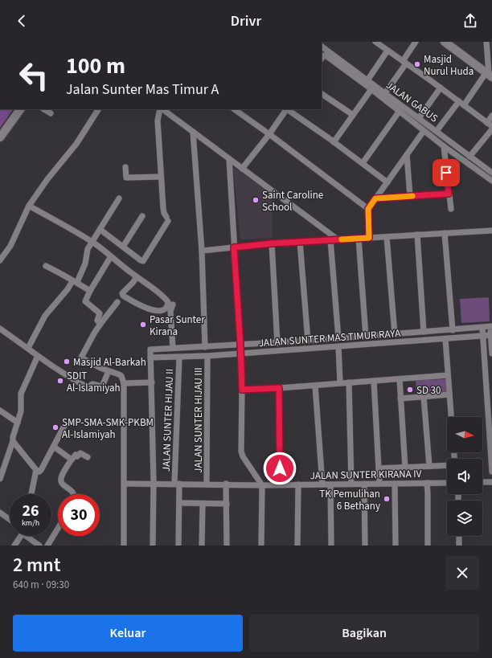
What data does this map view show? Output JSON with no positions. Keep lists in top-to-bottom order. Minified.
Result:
{"streets":{"street":["JALAN GABUS","JALAN SUNTER MAS TIMUR RAYA","JALAN SUNTER HIJAU II","JALAN SUNTER HIJAU III","JALAN SUNTER KIRANA IV"]},"crossings":[["JALAN SUNTER MAS TIMUR RAYA","JALAN SUNTER HIJAU II"],["JALAN SUNTER MAS TIMUR RAYA","JALAN SUNTER HIJAU III"],["JALAN SUNTER HIJAU II","JALAN SUNTER KIRANA IV"],["JALAN SUNTER HIJAU III","JALAN SUNTER KIRANA IV"]],"places":["Masjid Nurul Huda","Saint Caroline School","Pasar Sunter Kirana","Masjid Al-Barkah","SDIT Al-Islamiyah","SD 30","SMP-SMA-SMK-PKBM Al-Islamiyah","TK Pemulihan 6 Bethany"],"north":"right","page":{"header":"Drivr","turn":["100 m","Jalan Sunter Mas Timur A"],"speed":"26 km/h","limit":"30","heading":["2 mnt","640 m · 09:30"],"buttons":["Keluar","Bagikan"]}}
